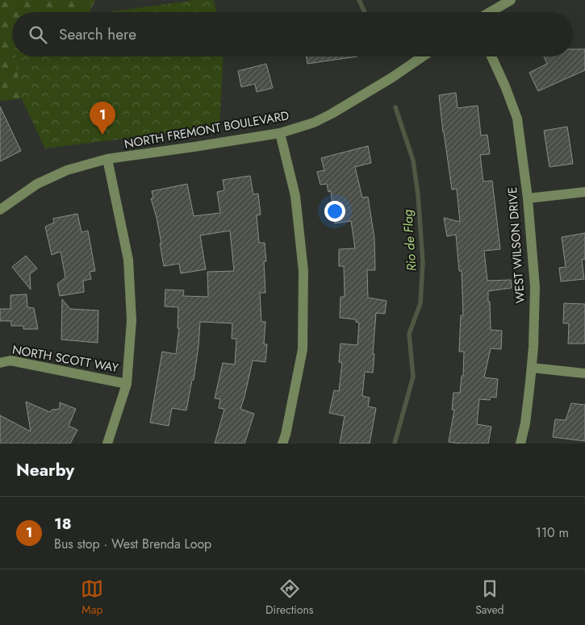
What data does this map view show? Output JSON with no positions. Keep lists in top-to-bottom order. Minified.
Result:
{"streets":{"street":["NORTH FREMONT BOULEVARD","WEST WILSON DRIVE","NORTH SCOTT WAY"]},"water":["Rio de Flag"],"page":{"search":"Search here","pins":"1","heading":"Nearby","list":[{"mark":"1","name":"18","note":"Bus stop · West Brenda Loop","value":"110 m"}],"nav":["Map","Directions","Saved"]}}
